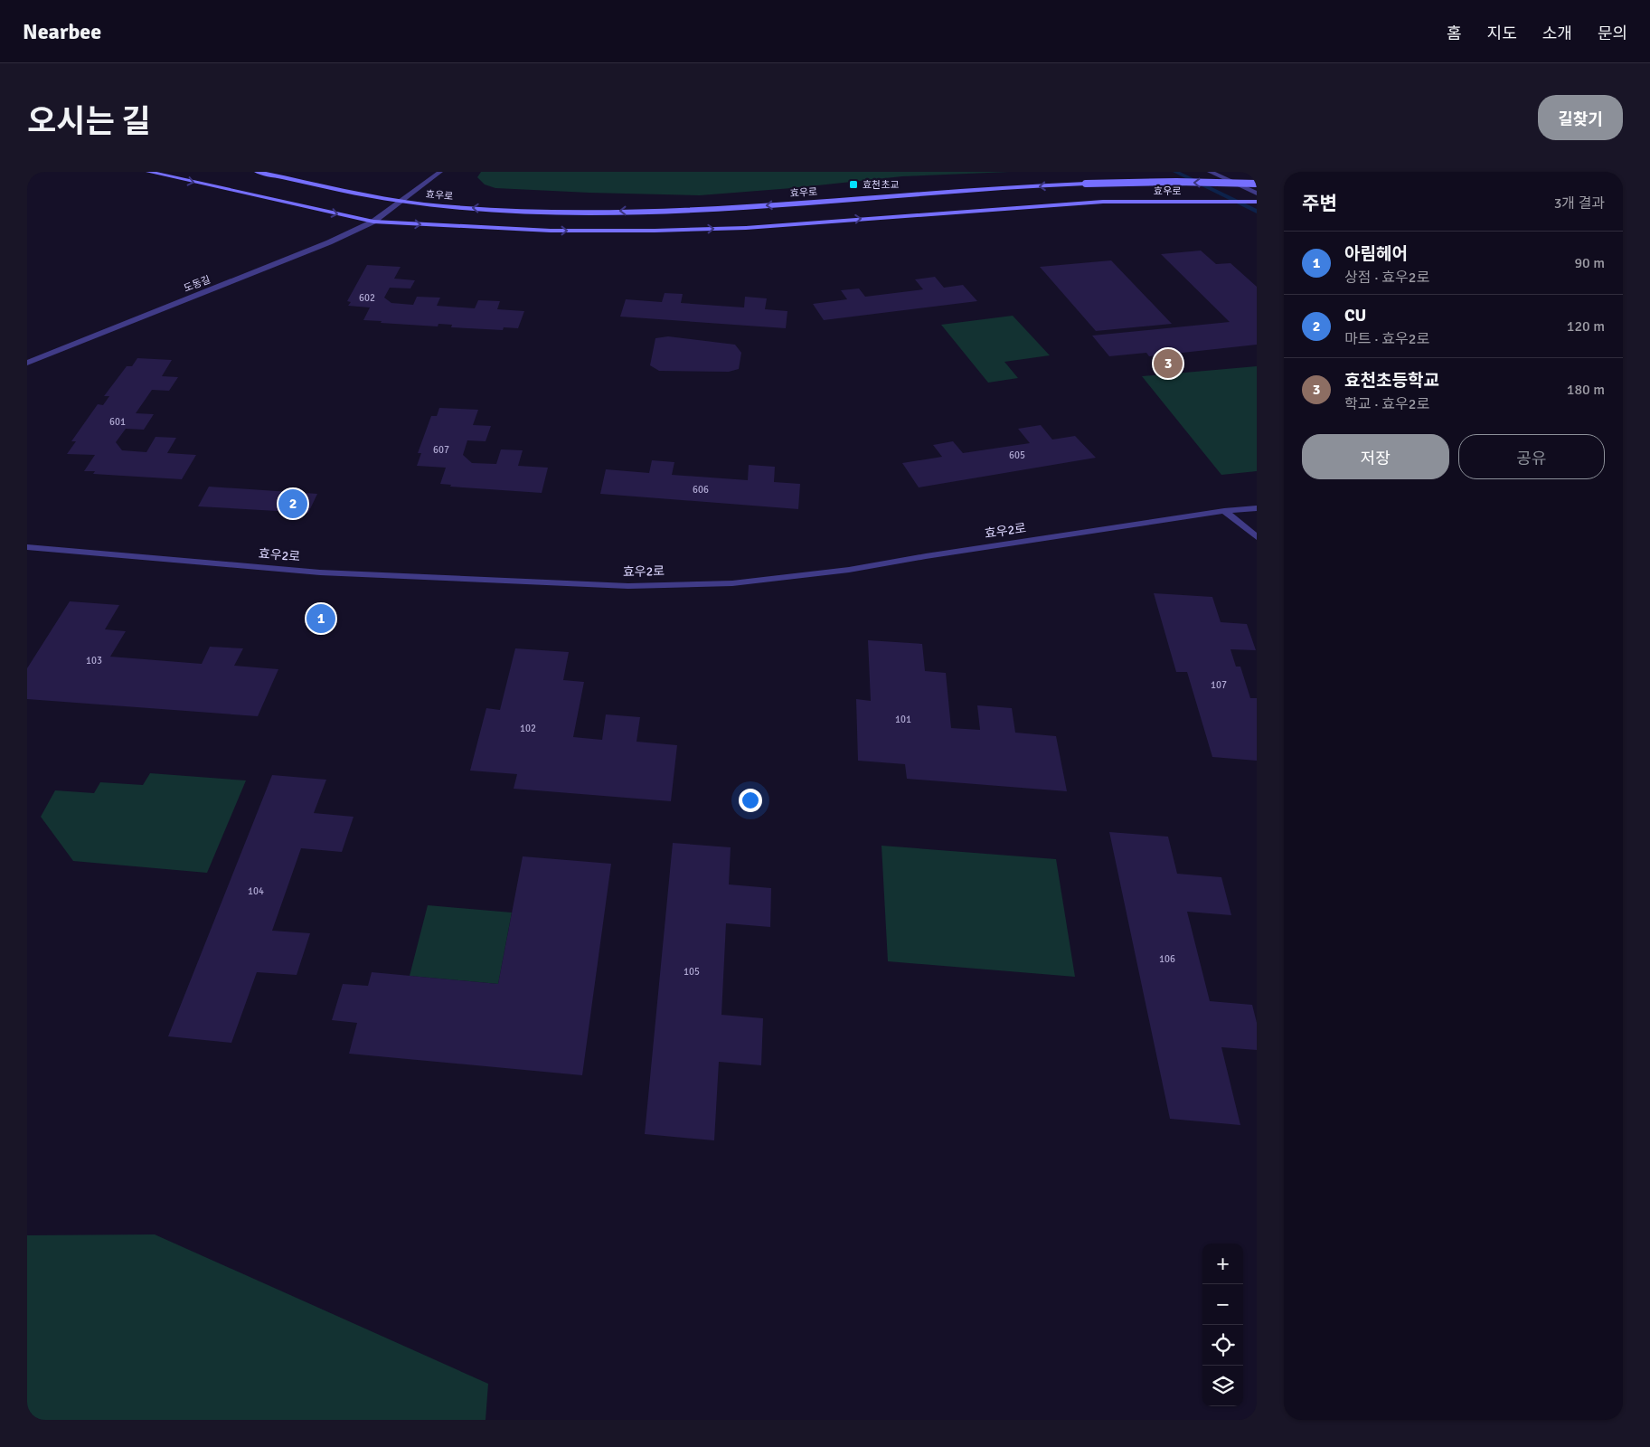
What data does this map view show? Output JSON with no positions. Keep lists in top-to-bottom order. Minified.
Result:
{"streets":{"main road":["효우로"],"street":["도동길","효우2로"]},"crossings":[["효우로","도동길"]],"places":{"transit":["효천초교"]},"house_numbers":["602","601","607","605","606","103","107","101","102","104","106","105"],"page":{"header":"Nearbee","nav":["홈","지도","소개","문의"],"title":"오시는 길","buttons":["길찾기",["저장","공유"]],"heading":["주변","3개 결과"],"list":[{"mark":"1","name":"아림헤어","note":"상점 · 효우2로","value":"90 m"},{"mark":"2","name":"CU","note":"마트 · 효우2로","value":"120 m"},{"mark":"3","name":"효천초등학교","note":"학교 · 효우2로","value":"180 m"}],"pins":["3","2","1"],"map_buttons":["+","−"]}}
